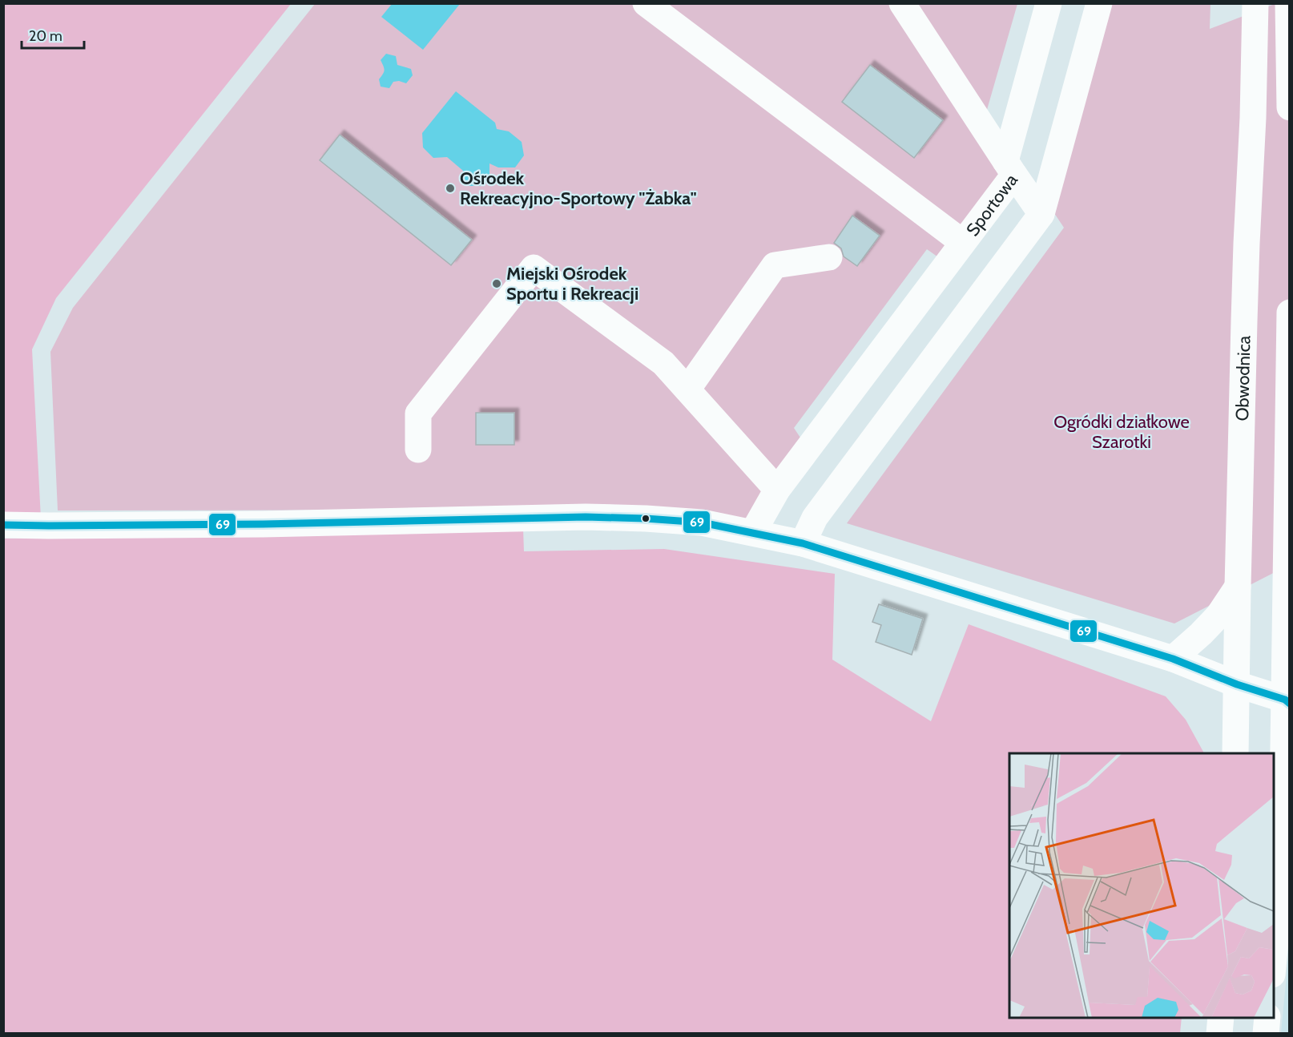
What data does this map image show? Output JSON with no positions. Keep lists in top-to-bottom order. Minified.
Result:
{"streets":{"main road":["Sportowa","Obwodnica"]},"parks":["Ogródki działkowe Szarotki"],"places":["Ośrodek Rekreacyjno-Sportowy \"Żabka\"","Miejski Ośrodek Sportu i Rekreacji"],"lines":["transit line 69"],"scale_bar":"20 m"}
